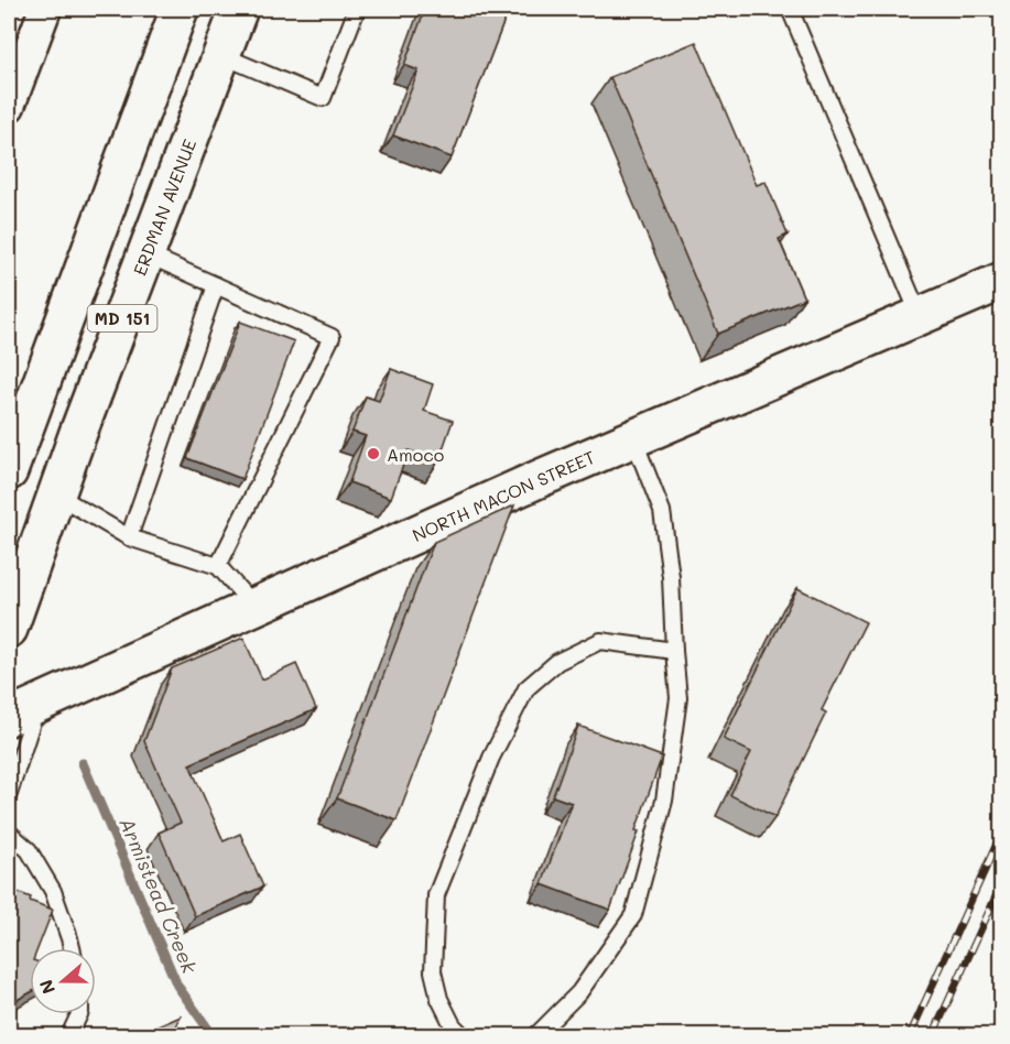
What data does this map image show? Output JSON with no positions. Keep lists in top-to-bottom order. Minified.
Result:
{"streets":{"main road":["ERDMAN AVENUE","MD 151","NORTH MACON STREET"]},"water":["Armistead Creek"],"places":["Amoco"],"north":"left"}
